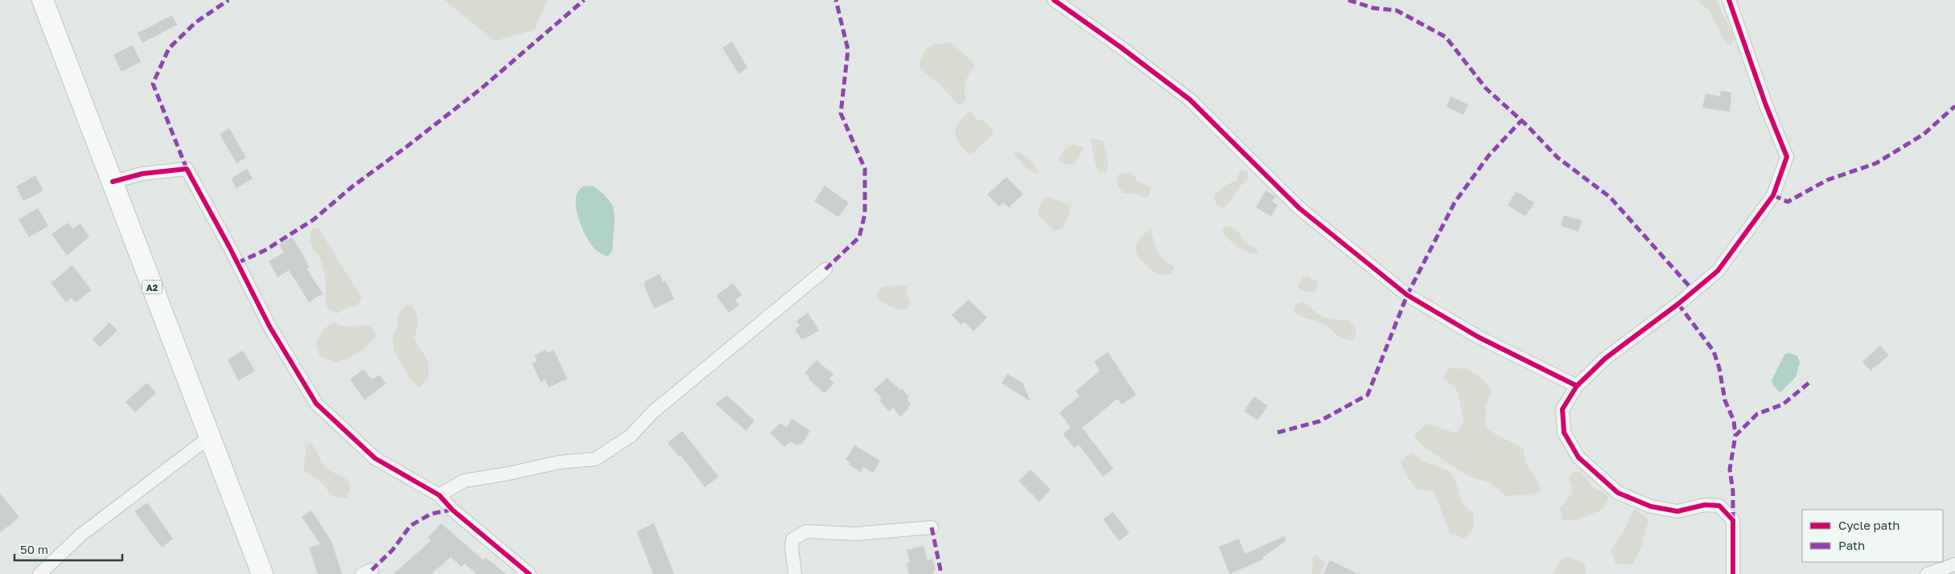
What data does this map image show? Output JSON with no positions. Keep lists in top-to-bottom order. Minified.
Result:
{"streets":{"main road":["A2"]},"legend":["Cycle path","Path"],"scale_bar":"50 m"}
